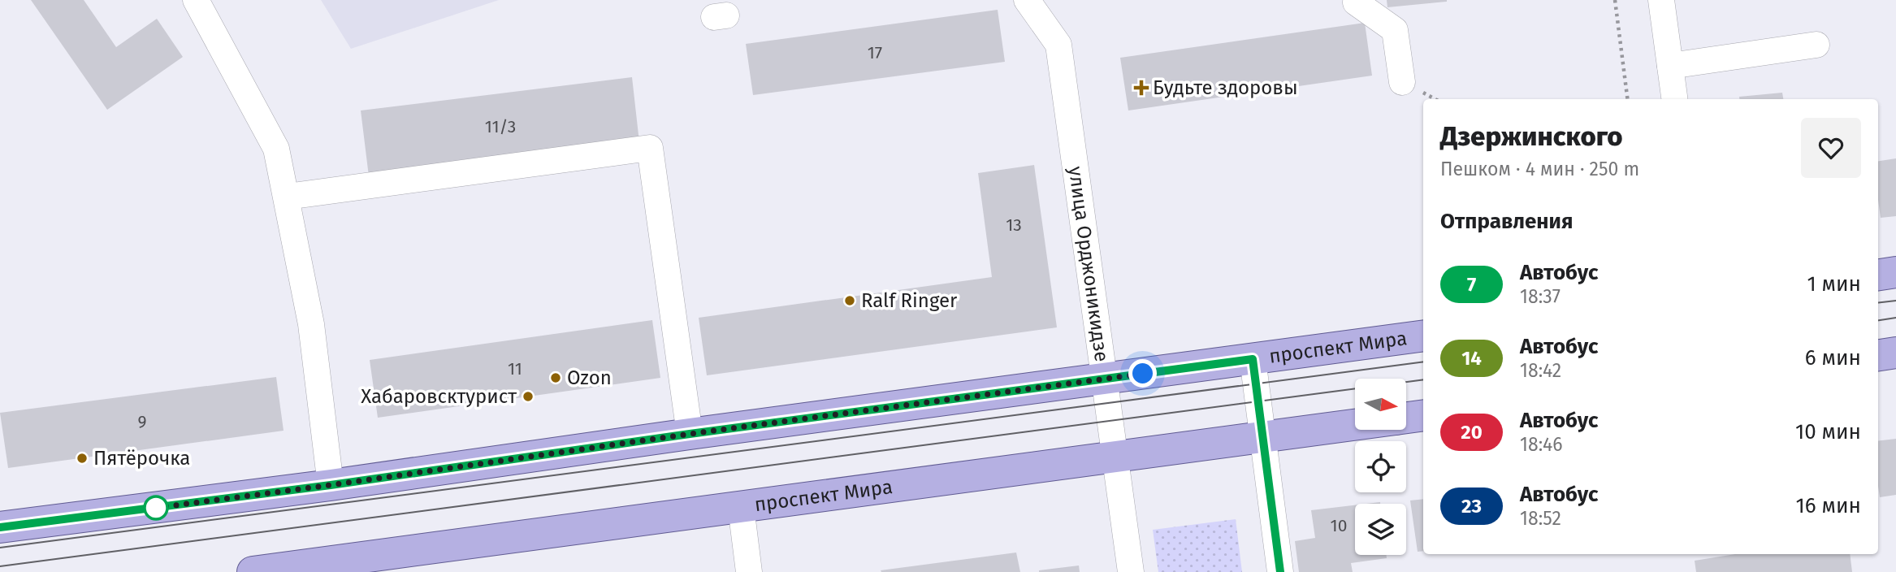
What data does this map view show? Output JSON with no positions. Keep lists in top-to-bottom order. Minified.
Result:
{"streets":{"main road":["проспект Мира"],"street":["улица Орджоникидзе"]},"crossings":[["улица Орджоникидзе","проспект Мира"]],"places":{"health":["Будьте здоровы"],"other":["Ralf Ringer","Ozon","Хабаровсктурист","Пятёрочка"]},"lines":["bus line 7"],"house_numbers":["17","11/3","13","11","9","10"],"north":"right","page":{"heading":[["Дзержинского","Пешком · 4 мин · 250 m"],"Отправления"],"list":[{"mark":"7","name":"Автобус","note":"18:37","value":"1 мин"},{"mark":"14","name":"Автобус","note":"18:42","value":"6 мин"},{"mark":"20","name":"Автобус","note":"18:46","value":"10 мин"},{"mark":"23","name":"Автобус","note":"18:52","value":"16 мин"}]}}
